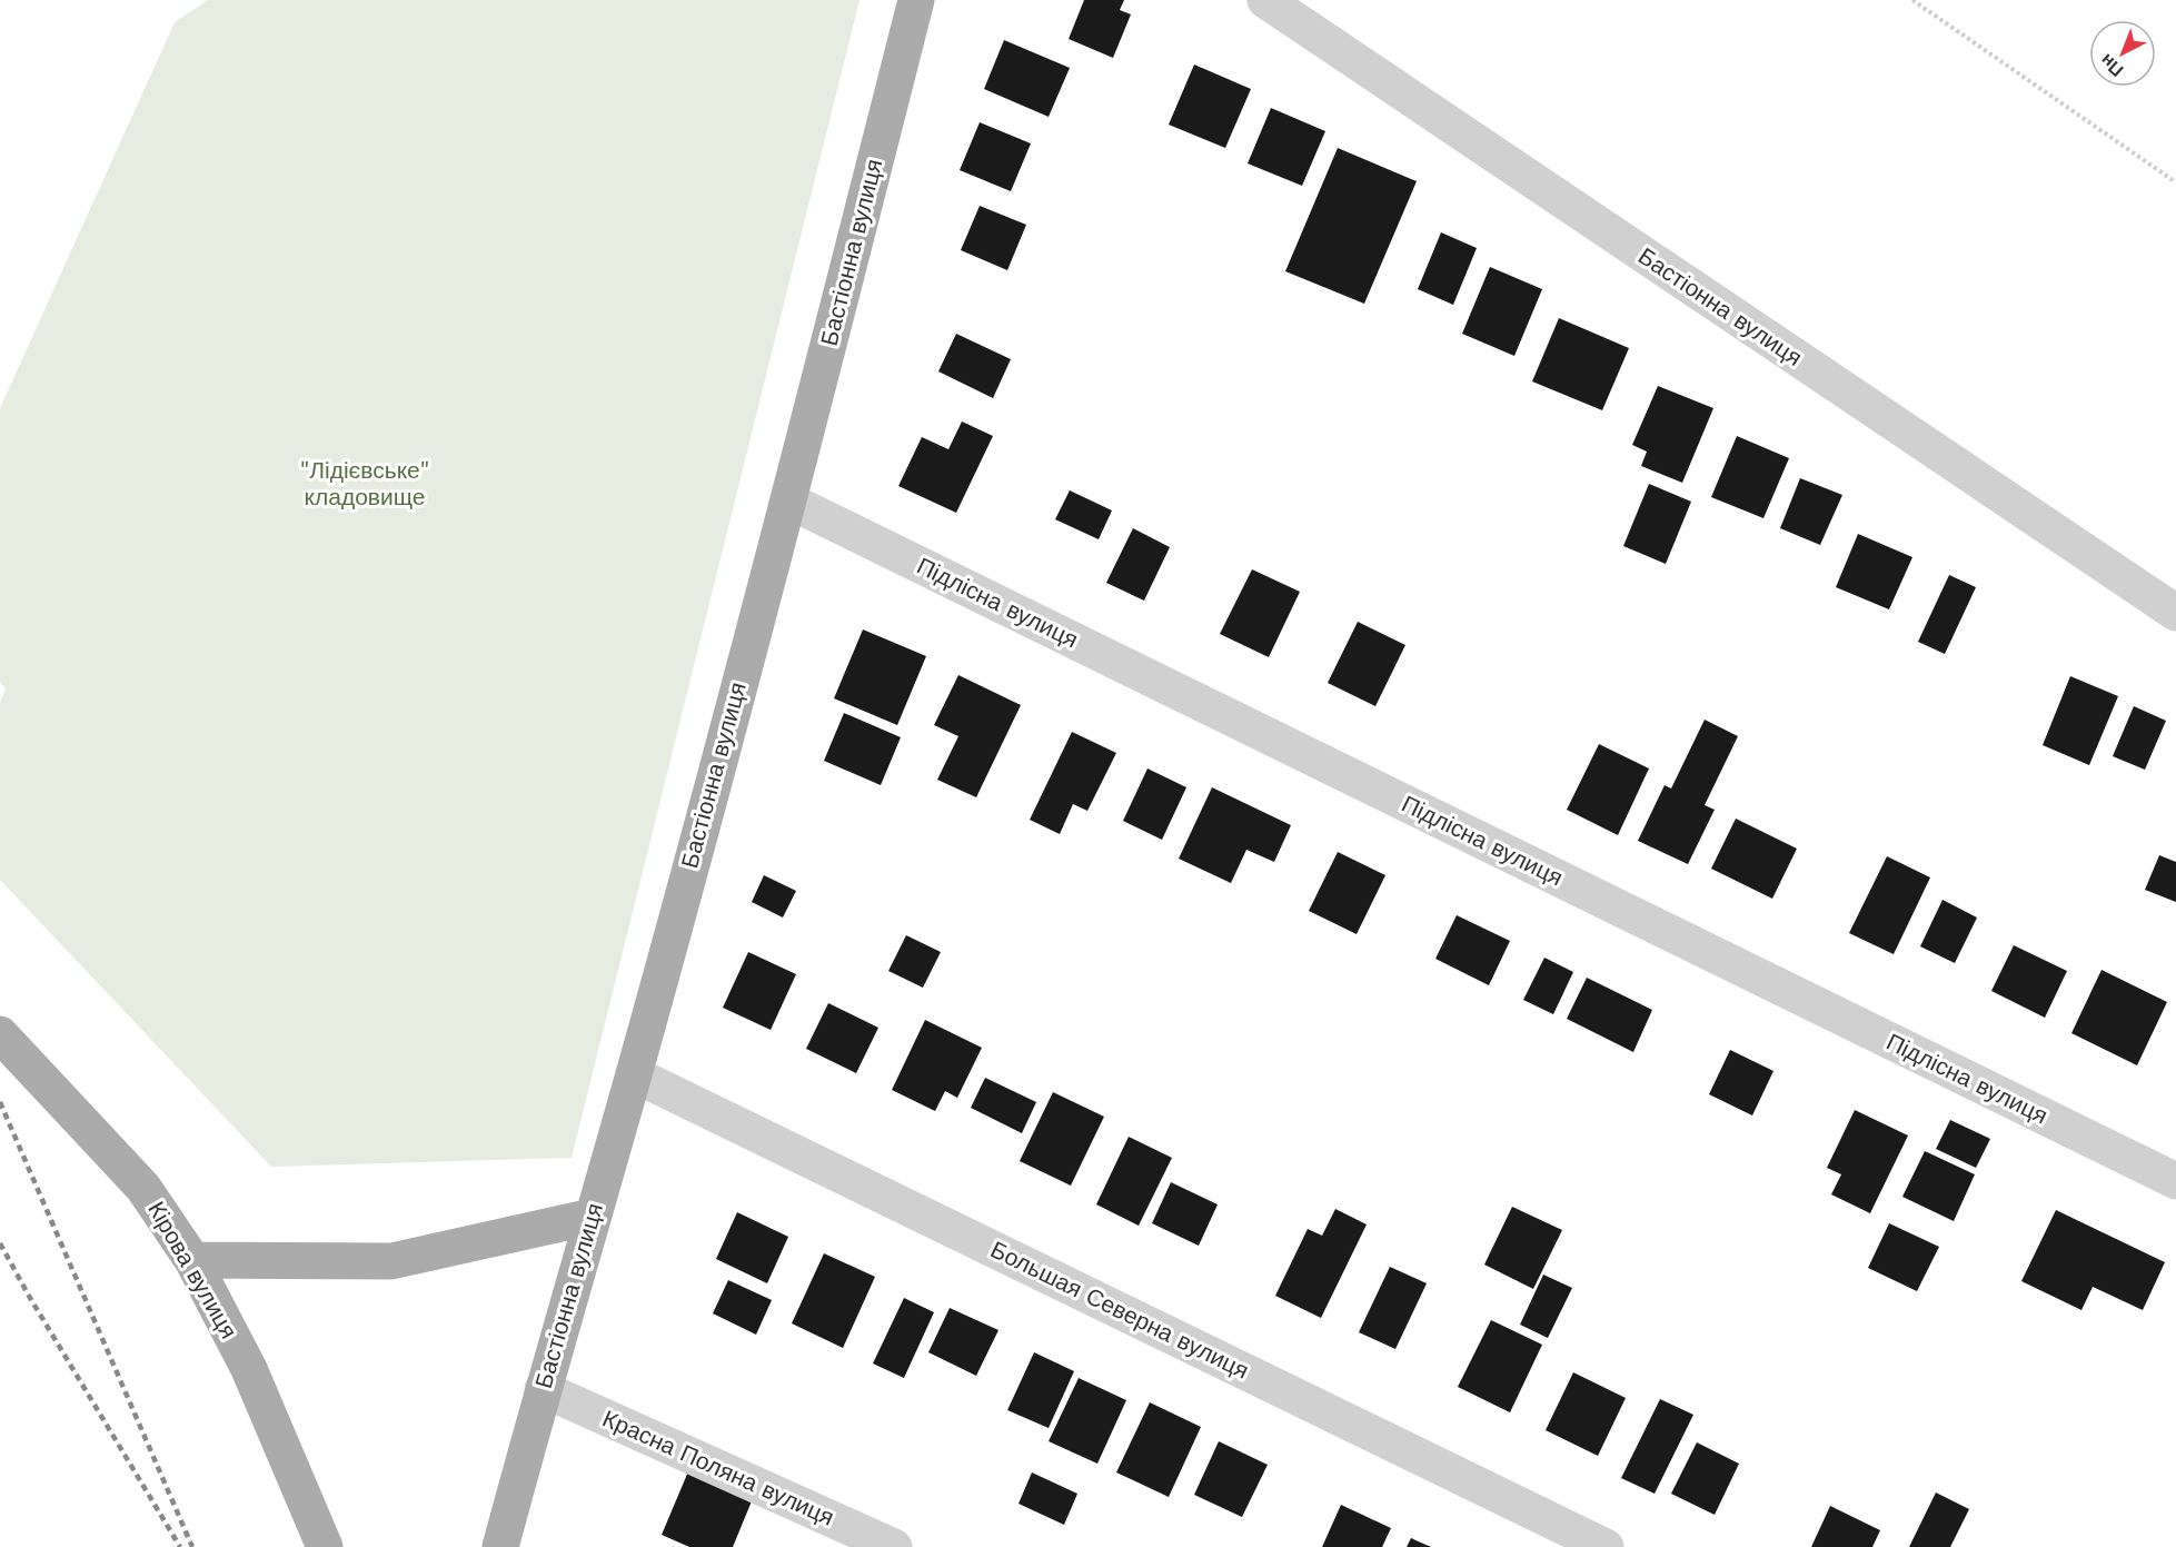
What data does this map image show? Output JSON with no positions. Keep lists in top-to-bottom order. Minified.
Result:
{"streets":{"main road":["Бастіонна вулиця","Кірова вулиця"],"street":["Підлісна вулиця","Большая Северна вулиця","Красна Поляна вулиця"]},"crossings":[["Бастіонна вулиця","Підлісна вулиця"],["Бастіонна вулиця","Большая Северна вулиця"],["Бастіонна вулиця","Красна Поляна вулиця"]],"parks":["\"Лідієвське\" кладовище"],"north":"bottom left"}
